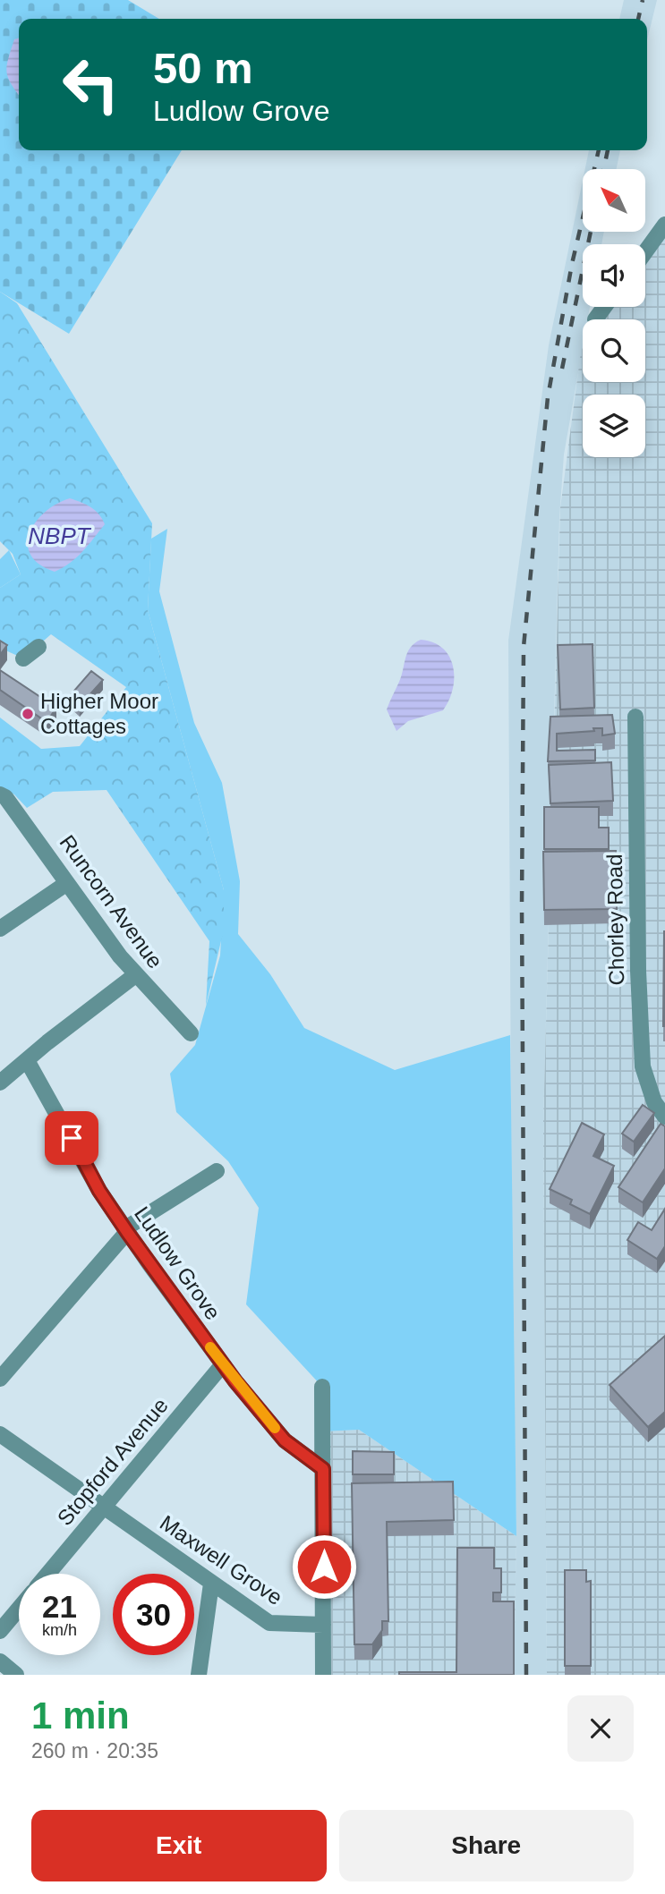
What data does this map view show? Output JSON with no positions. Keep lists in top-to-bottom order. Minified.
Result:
{"streets":{"street":["Runcorn Avenue","Chorley Road","Ludlow Grove","Stopford Avenue","Maxwell Grove"]},"crossings":[["Ludlow Grove","Stopford Avenue"],["Stopford Avenue","Maxwell Grove"]],"water":["NBPT"],"places":["Higher Moor Cottages"],"north":"top left","page":{"turn":["50 m","Ludlow Grove"],"speed":"21 km/h","limit":"30","heading":["1 min","260 m · 20:35"],"buttons":["Exit","Share"]}}
